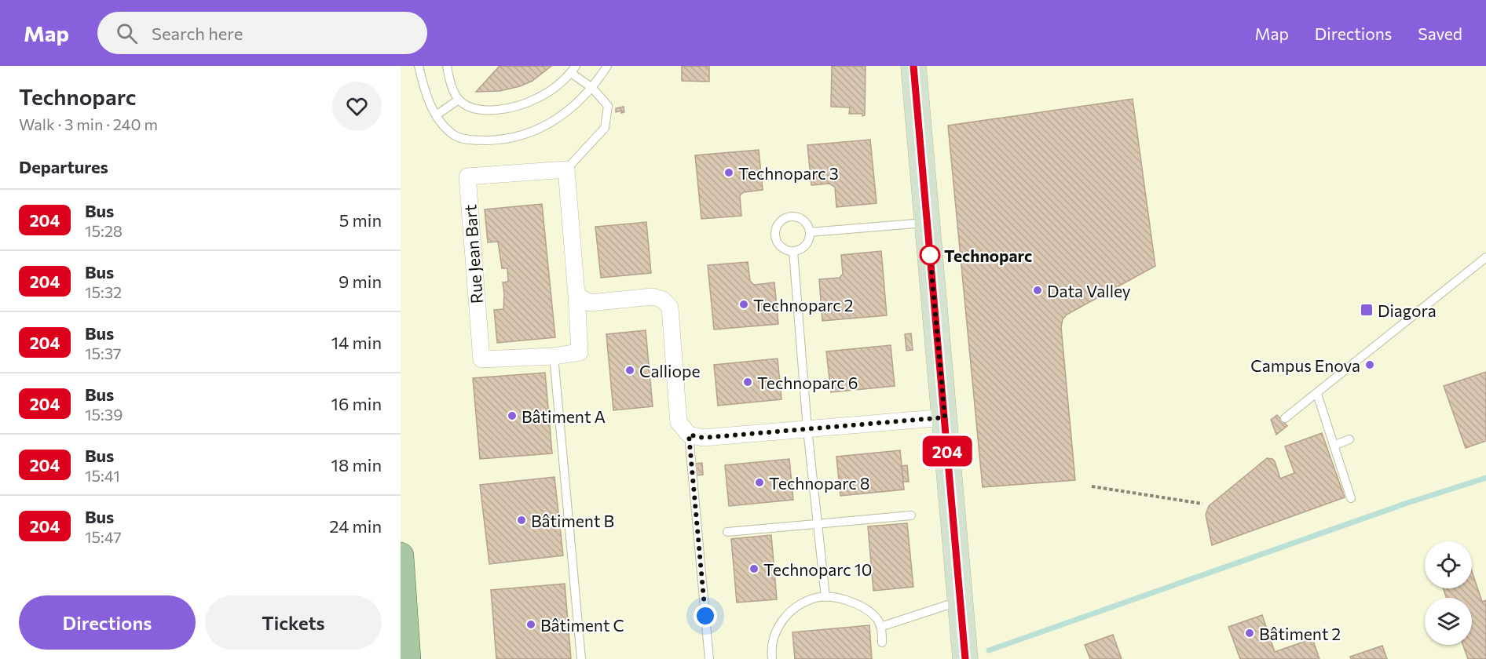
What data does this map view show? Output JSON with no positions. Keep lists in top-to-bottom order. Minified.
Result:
{"streets":{"street":["Rue Jean Bart"]},"places":{"other":["Technoparc 3","Technoparc","Data Valley","Technoparc 2","Campus Enova","Calliope","Technoparc 6","Bâtiment A","Technoparc 8","Bâtiment B","Technoparc 10","Bâtiment C","Bâtiment 2"],"transit":["Diagora"]},"lines":["bus line 204"],"page":{"header":"Map","search":"Search here","nav":["Map","Directions","Saved"],"heading":[["Technoparc","Walk · 3 min · 240 m"],"Departures"],"on_map":"204","list":[{"mark":"204","name":"Bus","note":"15:28","value":"5 min"},{"mark":"204","name":"Bus","note":"15:32","value":"9 min"},{"mark":"204","name":"Bus","note":"15:37","value":"14 min"},{"mark":"204","name":"Bus","note":"15:39","value":"16 min"},{"mark":"204","name":"Bus","note":"15:41","value":"18 min"},{"mark":"204","name":"Bus","note":"15:47","value":"24 min"}],"buttons":["Directions","Tickets"]}}
